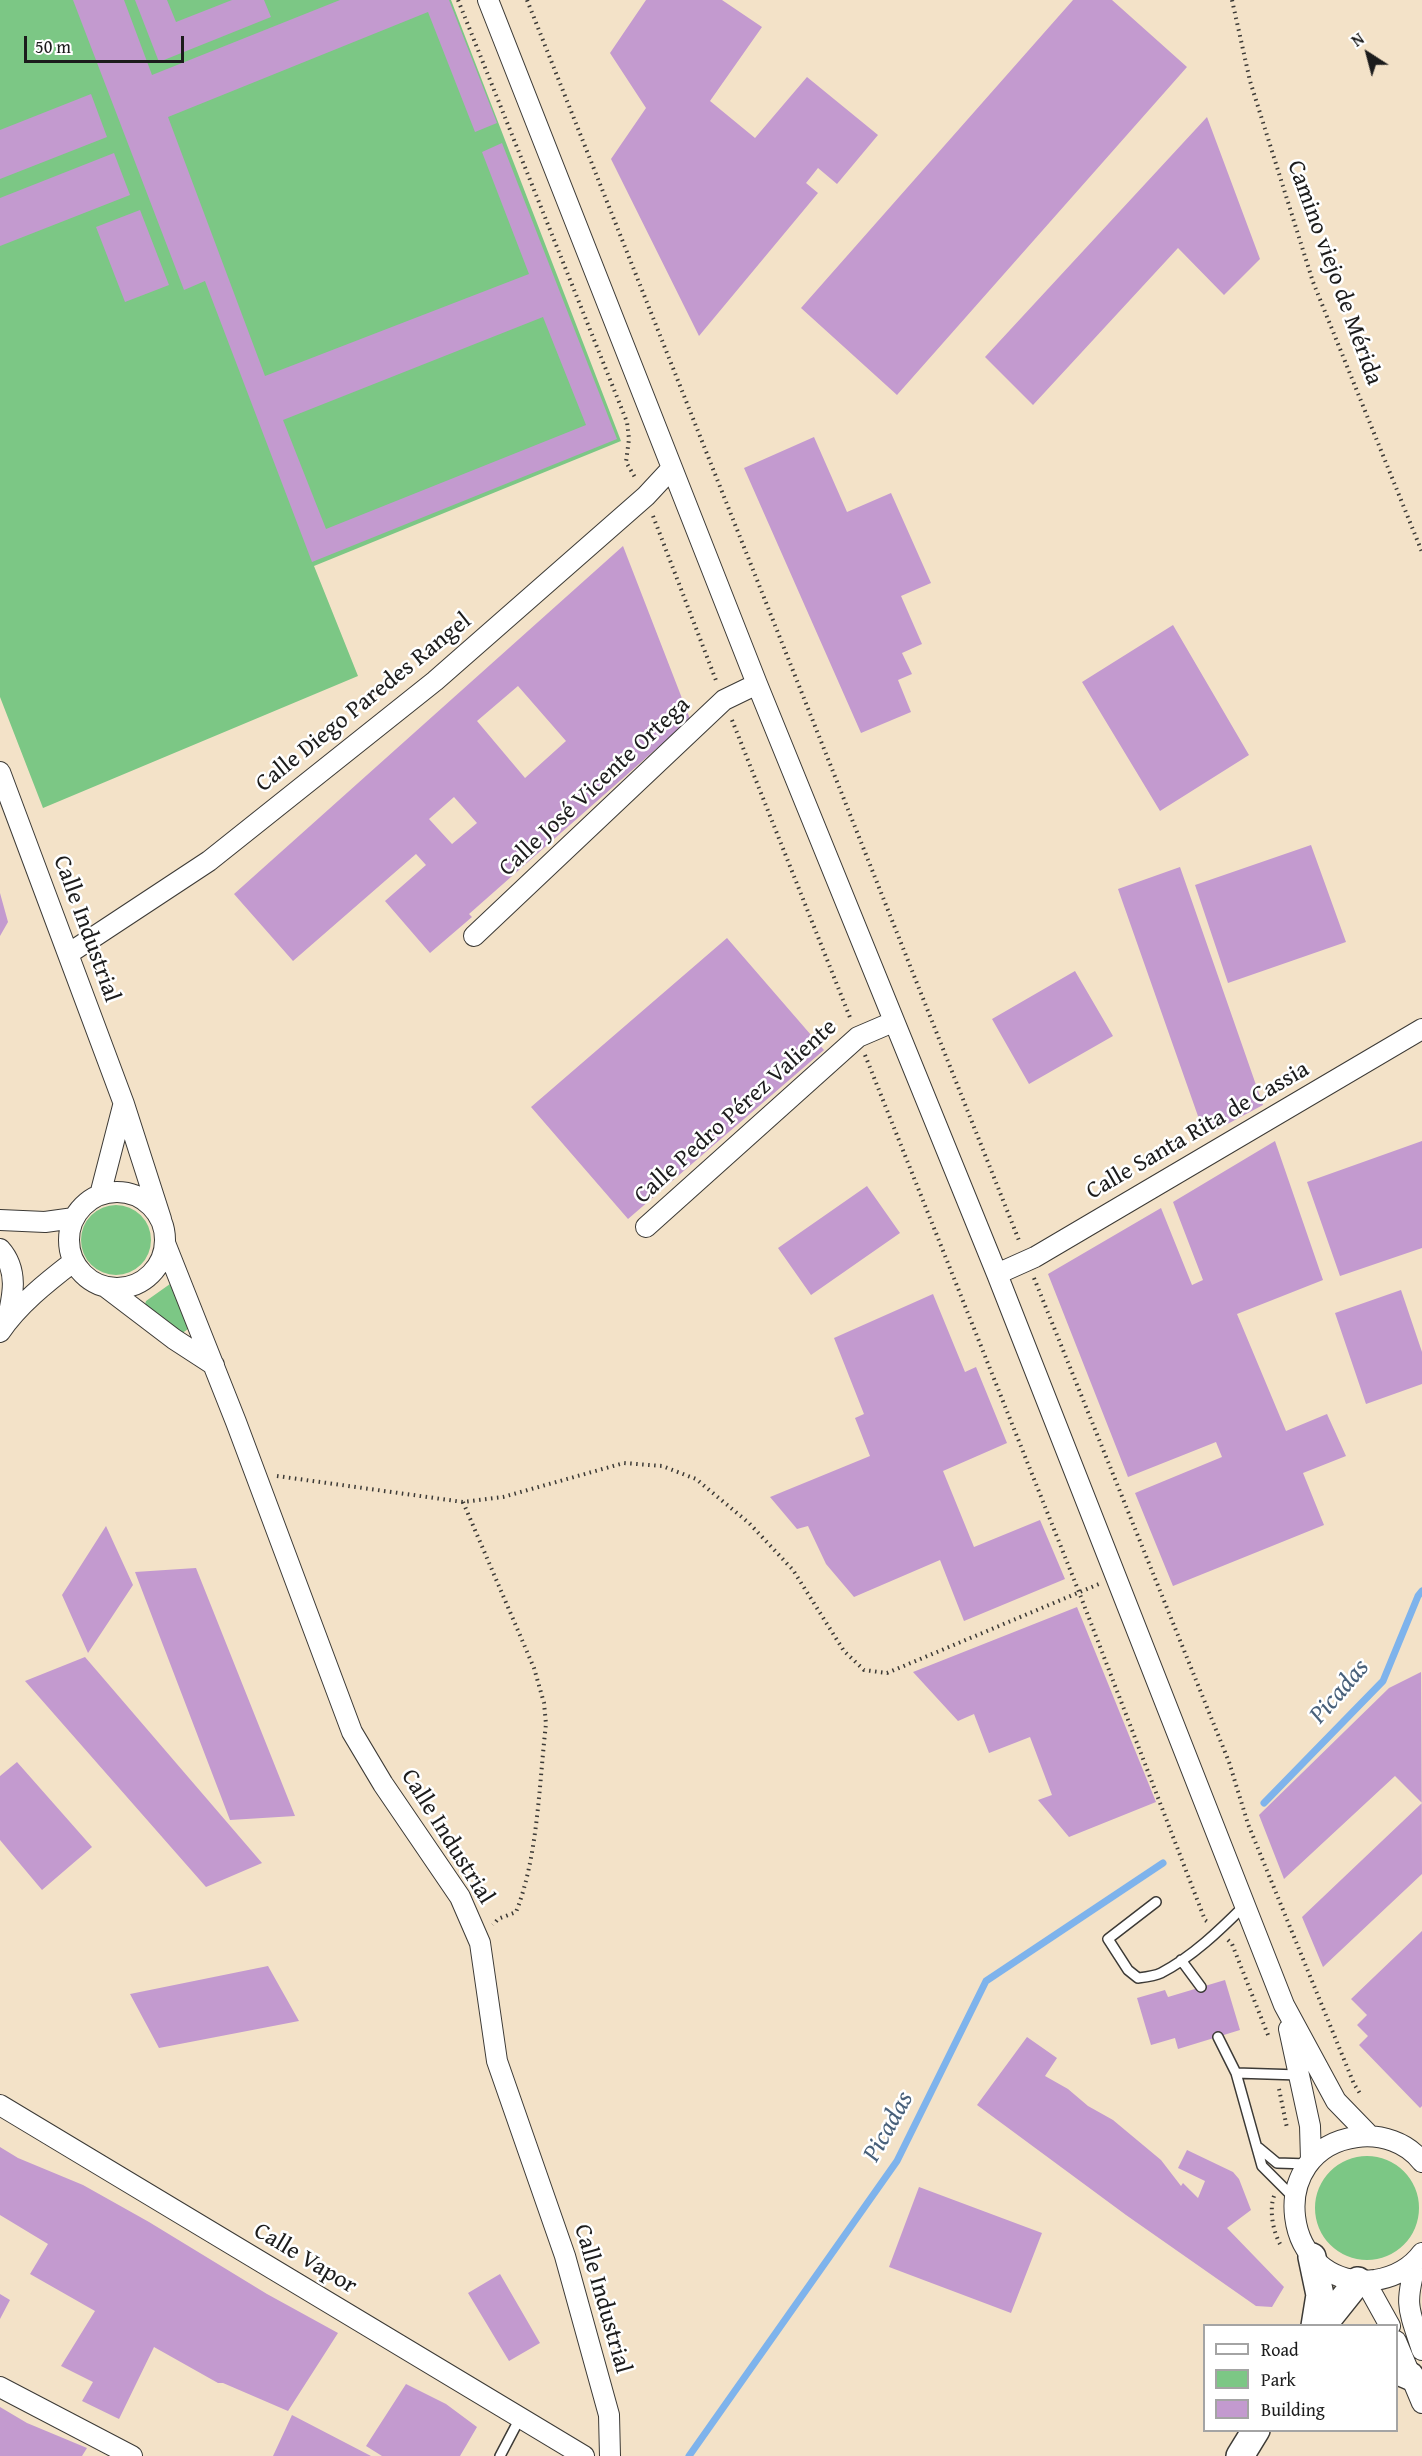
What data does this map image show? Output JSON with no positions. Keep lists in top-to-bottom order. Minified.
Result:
{"streets":{"street":["Calle Diego Paredes Rangel","Calle José Vicente Ortega","Calle Industrial","Calle Pedro Pérez Valiente","Calle Santa Rita de Cassia","Calle Vapor"],"path":["Camino viejo de Mérida"]},"crossings":[["Calle Diego Paredes Rangel","Calle Industrial"]],"water":["Picadas"],"legend":["Road","Park","Building"],"scale_bar":"50 m","north":"top left"}
